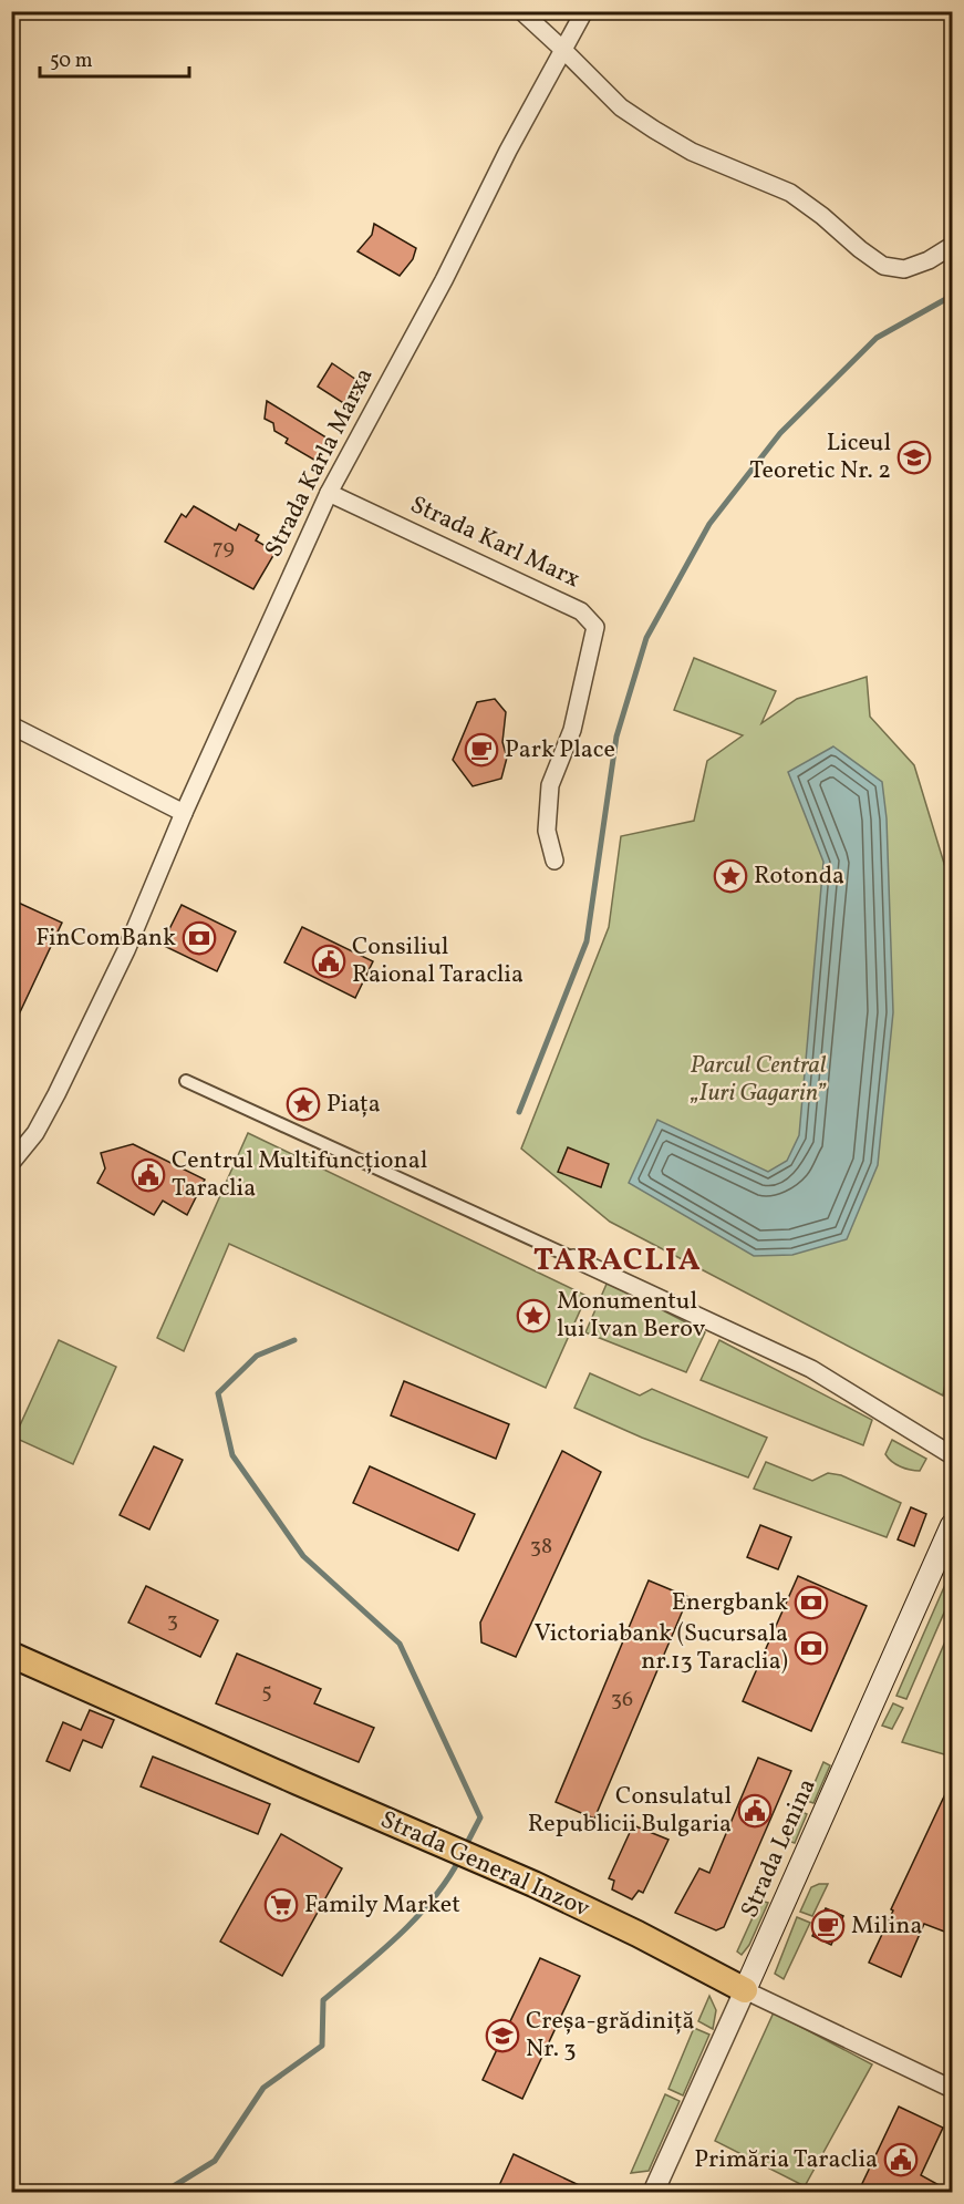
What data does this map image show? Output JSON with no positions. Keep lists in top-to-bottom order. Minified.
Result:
{"streets":{"main road":["Strada Lenina","Strada General Inzov"],"street":["Strada Karla Marxa","Strada Karl Marx"]},"crossings":[["Strada Karla Marxa","Strada Karl Marx"],["Strada Lenina","Strada General Inzov"]],"districts":["TARACLIA"],"parks":["Parcul Central „Iuri Gagarin”"],"places":{"school or university":["Liceul Teoretic Nr. 2","Creșa-grădiniță Nr. 3"],"cafe":["Park Place","Milina"],"place":["Rotonda","Piața","Monumentul lui Ivan Berov"],"bank":["FinComBank","Energbank","Victoriabank (Sucursala nr.13 Taraclia)"],"public building":["Consiliul Raional Taraclia","Centrul Multifuncțional Taraclia","Consulatul Republicii Bulgaria","Primăria Taraclia"],"supermarket":["Family Market"]},"house_numbers":["79","38","3","5","36"],"scale_bar":"50 m"}
